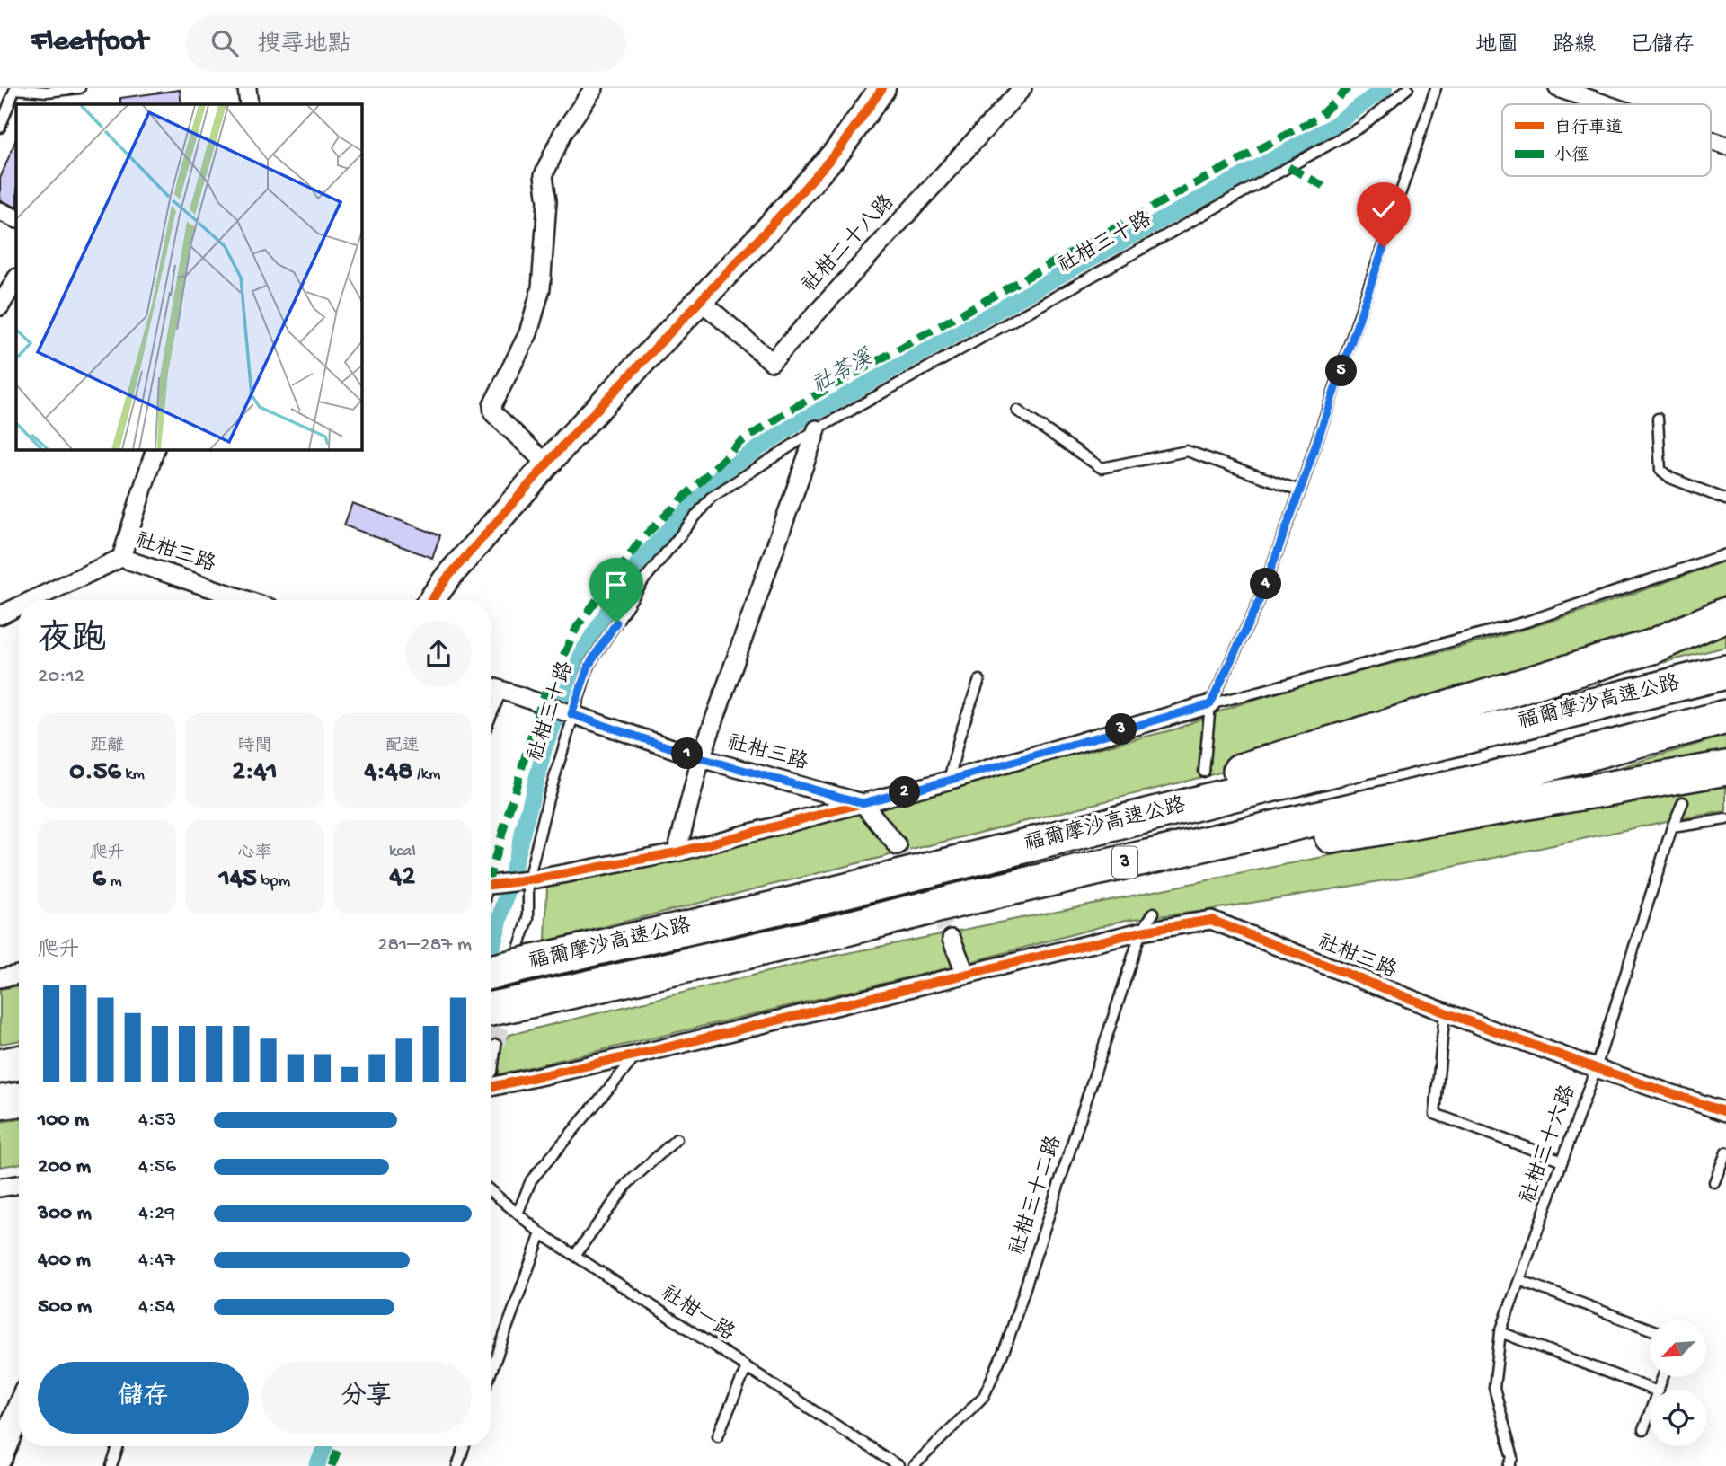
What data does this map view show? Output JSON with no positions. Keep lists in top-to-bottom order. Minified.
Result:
{"streets":{"highway":["福爾摩沙高速公路","3"],"street":["社柑二十八路","社柑三路"],"lane":["社柑三十路","社柑三十六路","社柑三十二路","社柑一路"]},"crossings":[["社柑三十路","社柑三路"],["社柑三十路","福爾摩沙高速公路"],["社柑三路","社柑三十六路"],["社柑三路","社柑三十二路"]],"water":["社苓溪"],"legend":["自行車道","小徑"],"north":"bottom left","page":{"header":"Fleetfoot","search":"搜尋地點","nav":["地圖","路線","已儲存"],"pins":["5","4","3","1","2"],"heading":["夜跑","20:12"],"stats":[["距離","0.56 km"],["時間","2:41"],["配速","4:48 /km"],["爬升","6 m"],["心率","145 bpm"],["kcal","42"]],"chart":["爬升","281–287 m"],"list":[{"name":"100 m","note":"4:53"},{"name":"200 m","note":"4:56"},{"name":"300 m","note":"4:29"},{"name":"400 m","note":"4:47"},{"name":"500 m","note":"4:54"}],"buttons":["儲存","分享"]}}
